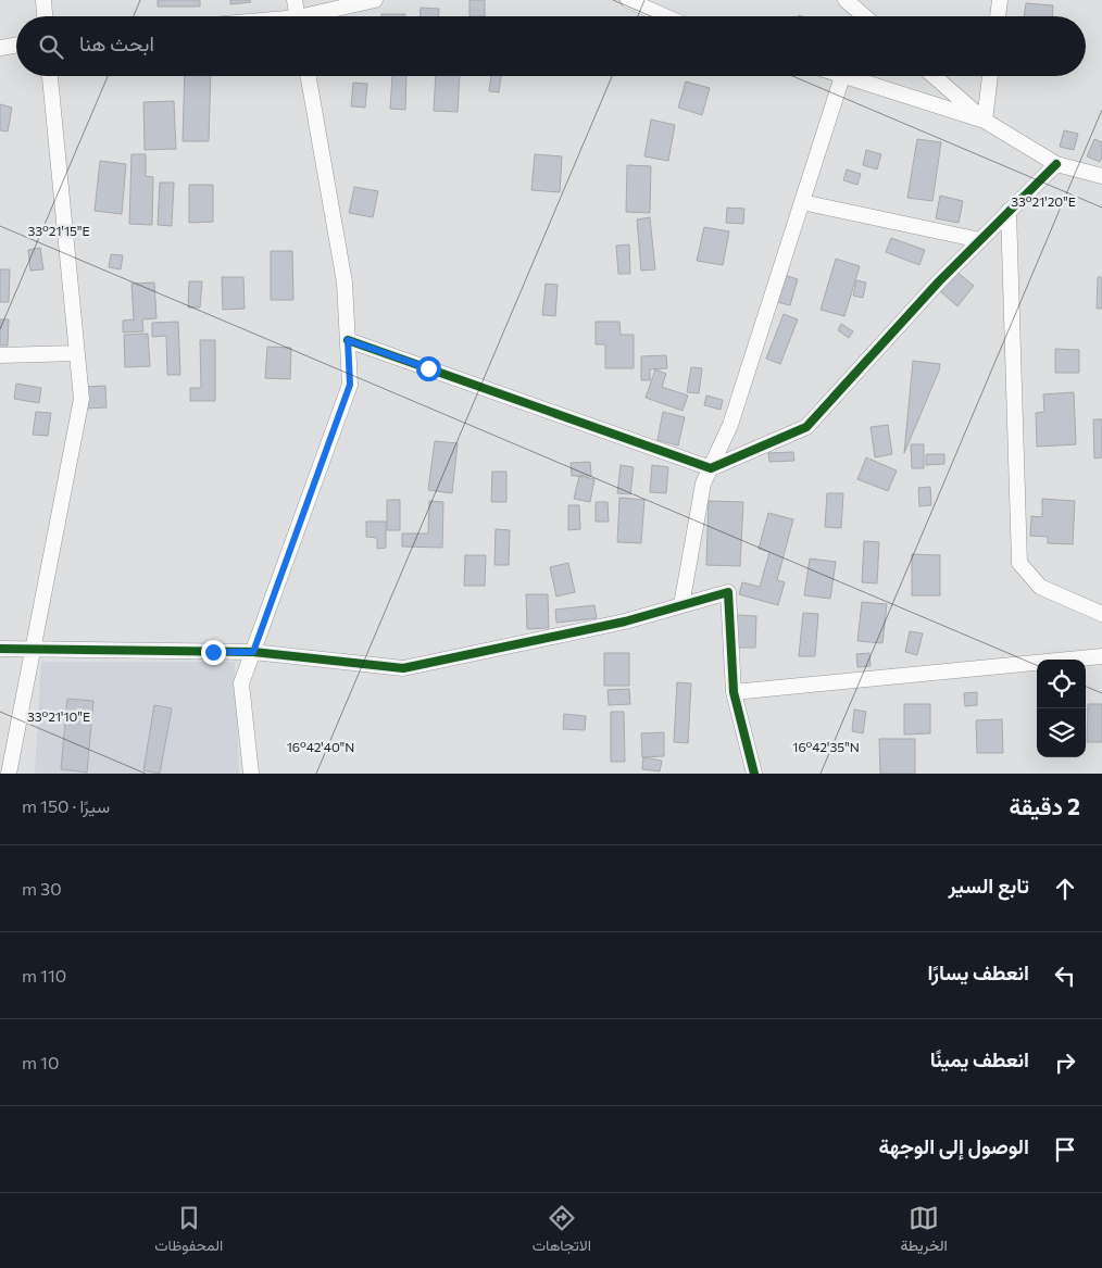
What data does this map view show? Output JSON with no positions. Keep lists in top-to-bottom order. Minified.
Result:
{"page":{"search":"ابحث هنا","heading":["2 دقيقة","سيرًا · 150 m"],"list":[["تابع السير","30 m"],["انعطف يسارًا","110 m"],["انعطف يمينًا","10 m"],"الوصول إلى الوجهة"],"nav":["الخريطة","الاتجاهات","المحفوظات"]},"coordinates":["33°21'20\"E","33°21'15\"E","33°21'10\"E","16°42'40\"N","16°42'35\"N"]}
